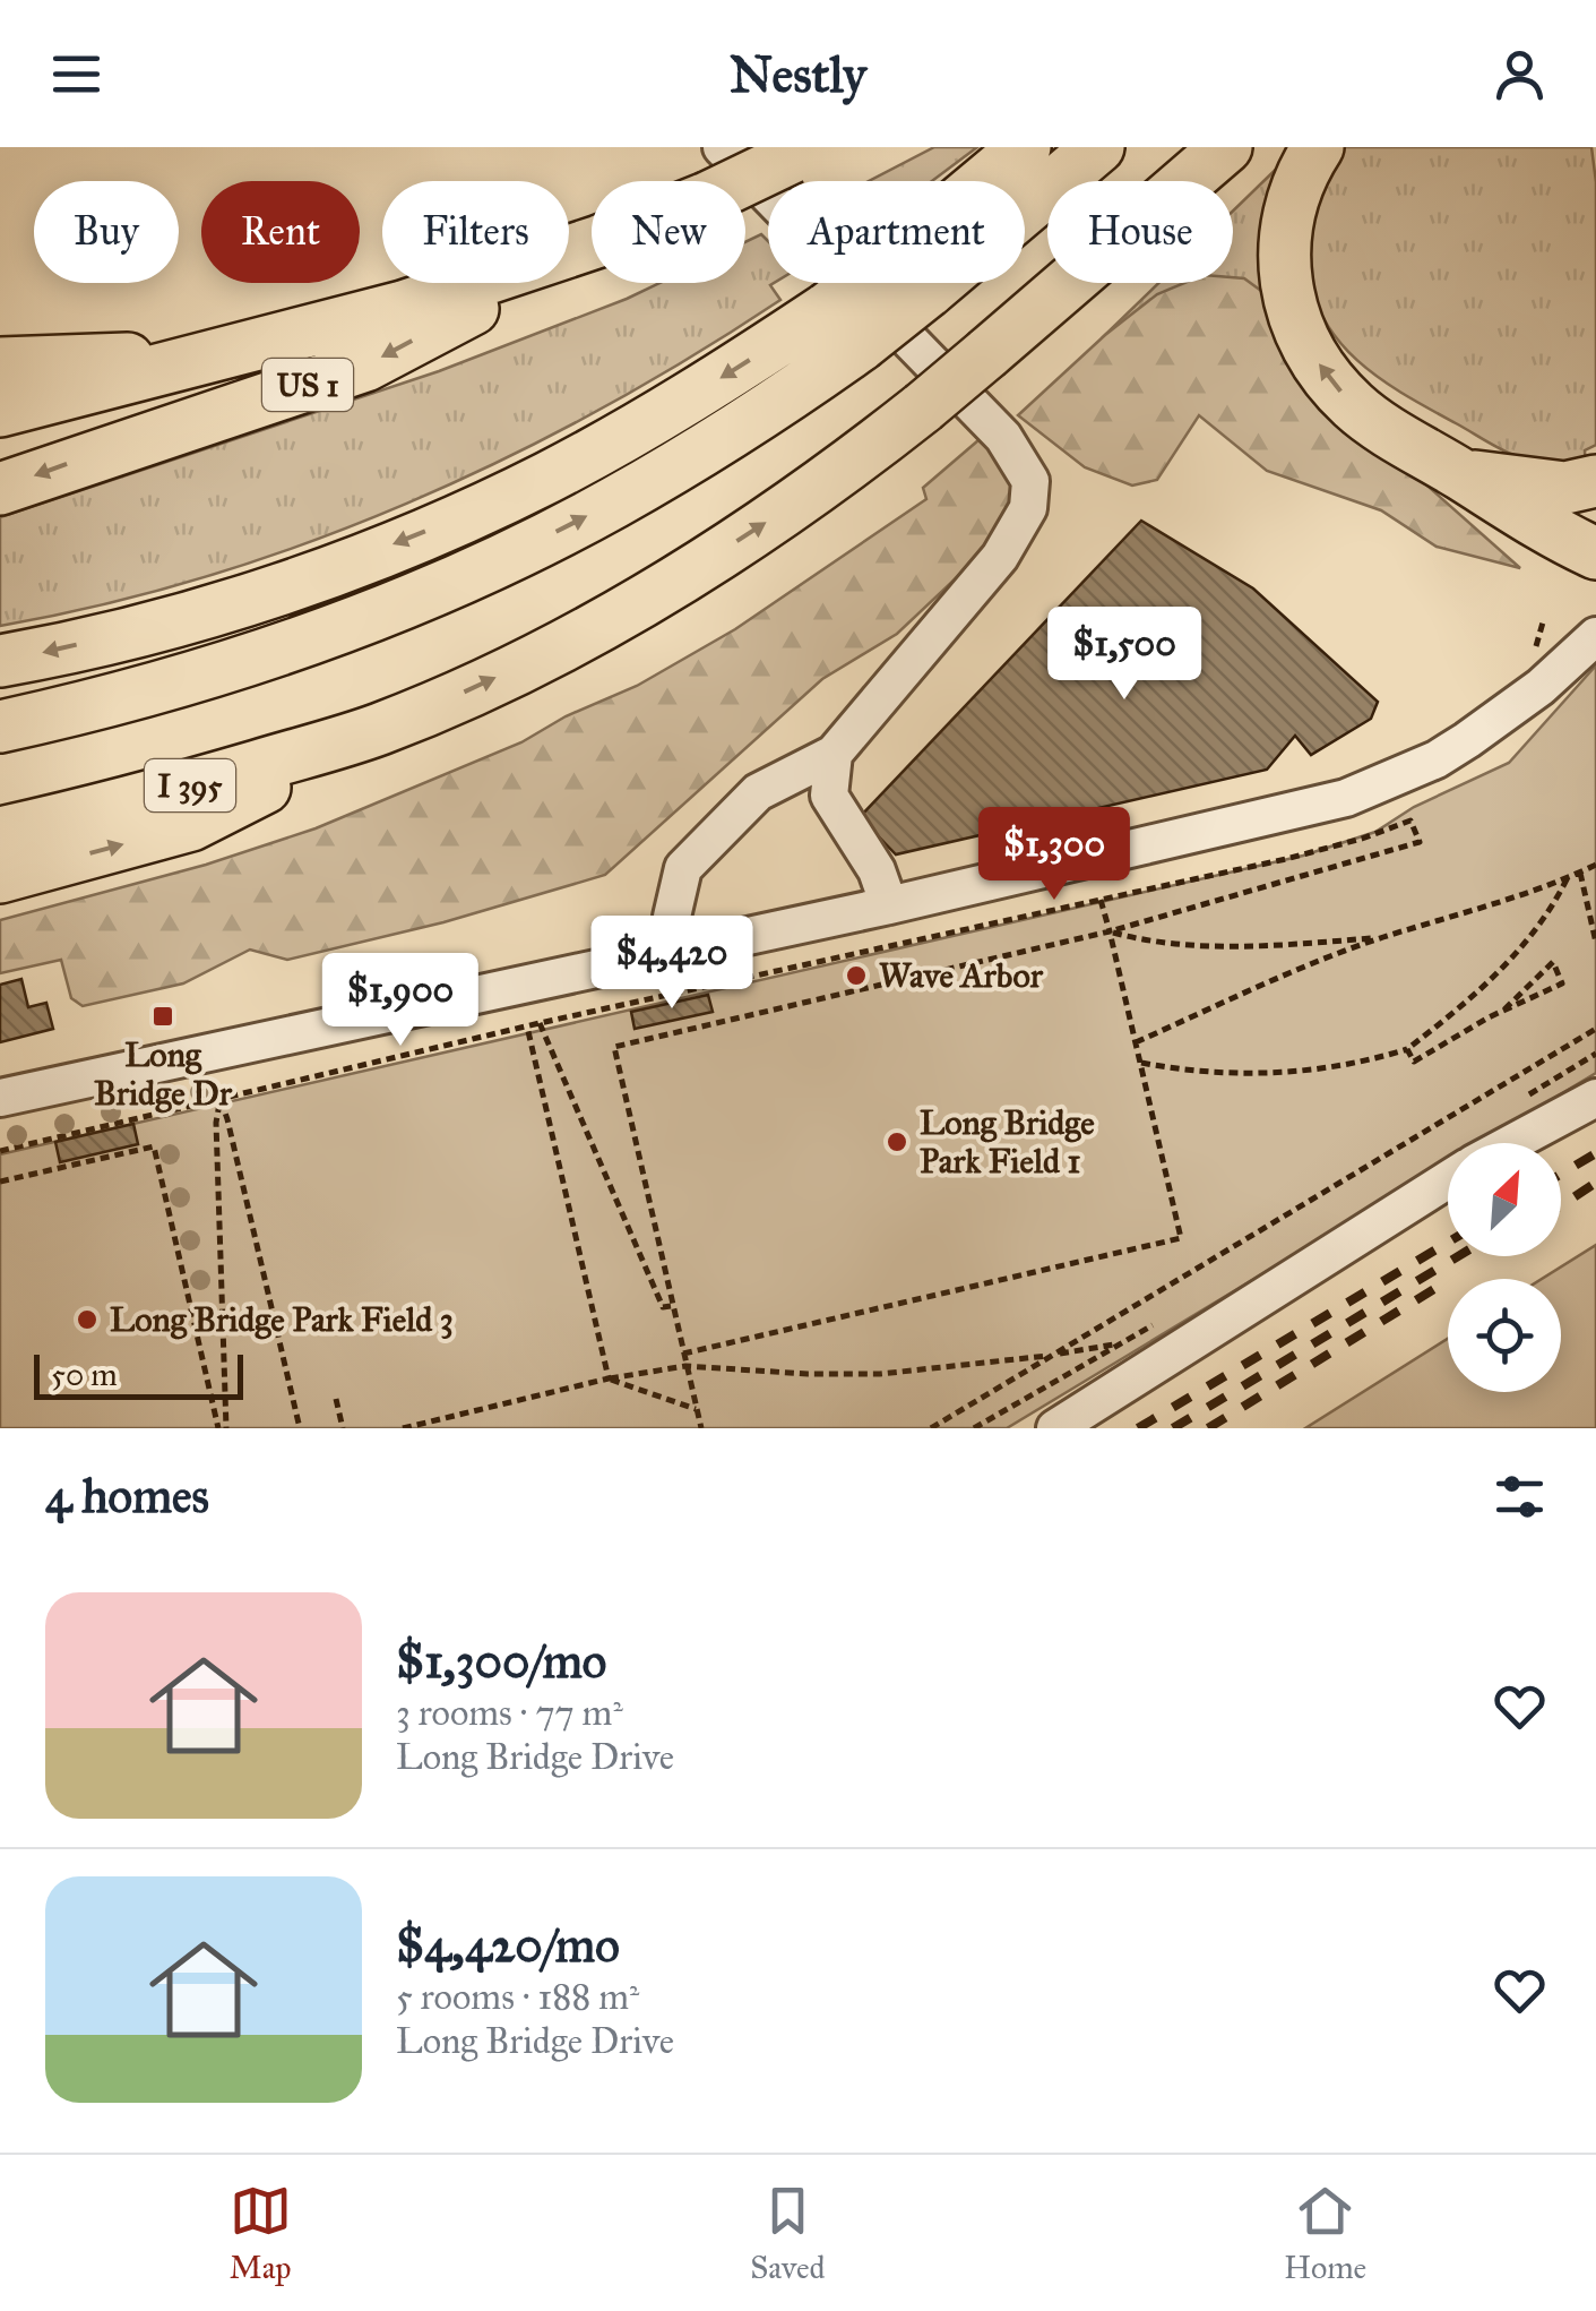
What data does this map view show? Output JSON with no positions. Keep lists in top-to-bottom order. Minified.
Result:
{"streets":{"highway":["US 1","I 395"]},"places":{"other":["Wave Arbor","Long Bridge Park Field 1","Long Bridge Park Field 3"],"transit":["Long Bridge Dr"]},"scale_bar":"50 m","north":"top right","page":{"header":"Nestly","chip":["Buy","Rent","Filters","New","Apartment","House"],"price":["$1,500","$1,300","$4,420","$1,900"],"scale":"50 m","heading":"4 homes","list":[{"name":"$1,300/mo","note":"3 rooms · 77 m² · Long Bridge Drive"},{"name":"$4,420/mo","note":"5 rooms · 188 m² · Long Bridge Drive"}],"tabs":["Map","Saved","Home"]}}
